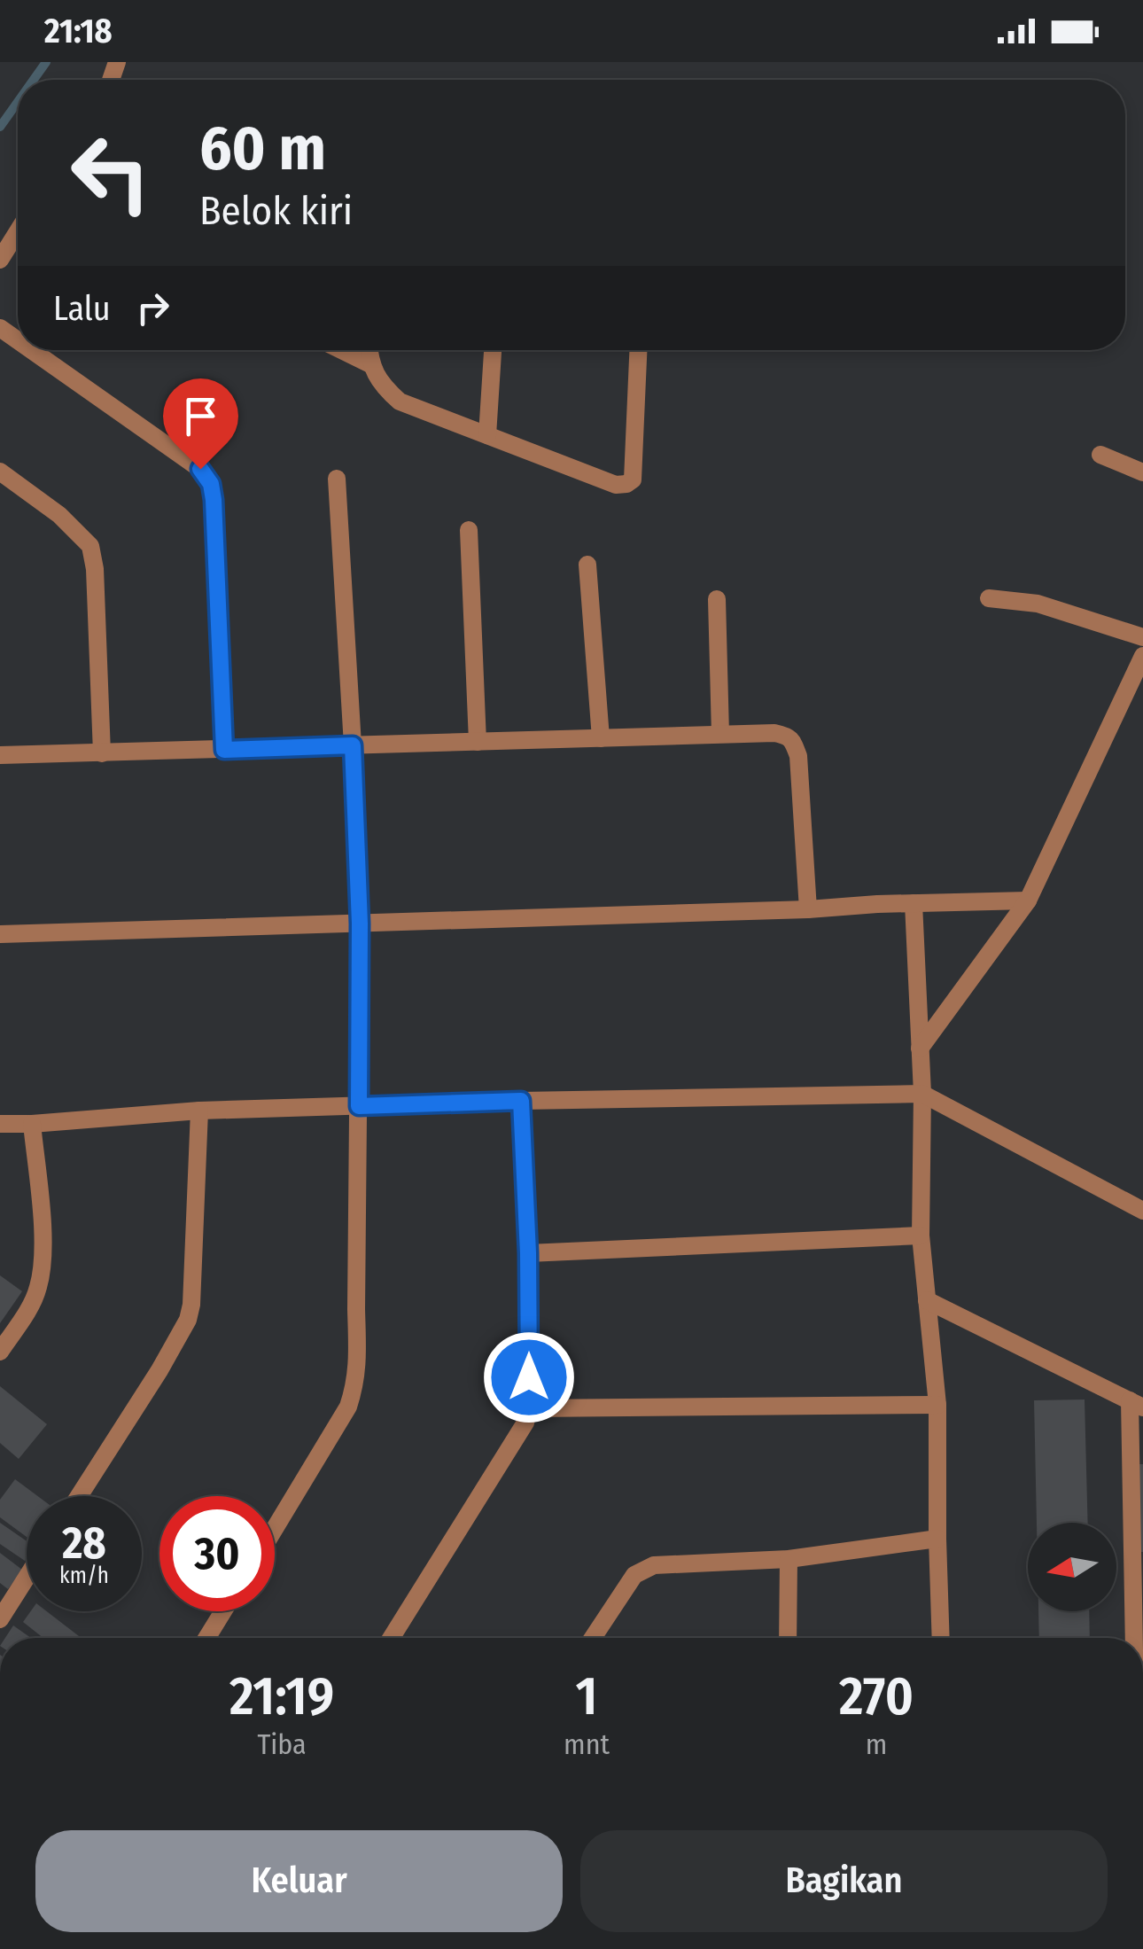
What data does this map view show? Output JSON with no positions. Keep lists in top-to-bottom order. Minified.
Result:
{"north":"left","page":{"status":"21:18","turn":["60 m","Belok kiri"],"then":"Lalu","speed":"28 km/h","limit":"30","eta":["21:19","Tiba","1","mnt","270","m"],"buttons":["Keluar","Bagikan"]}}
